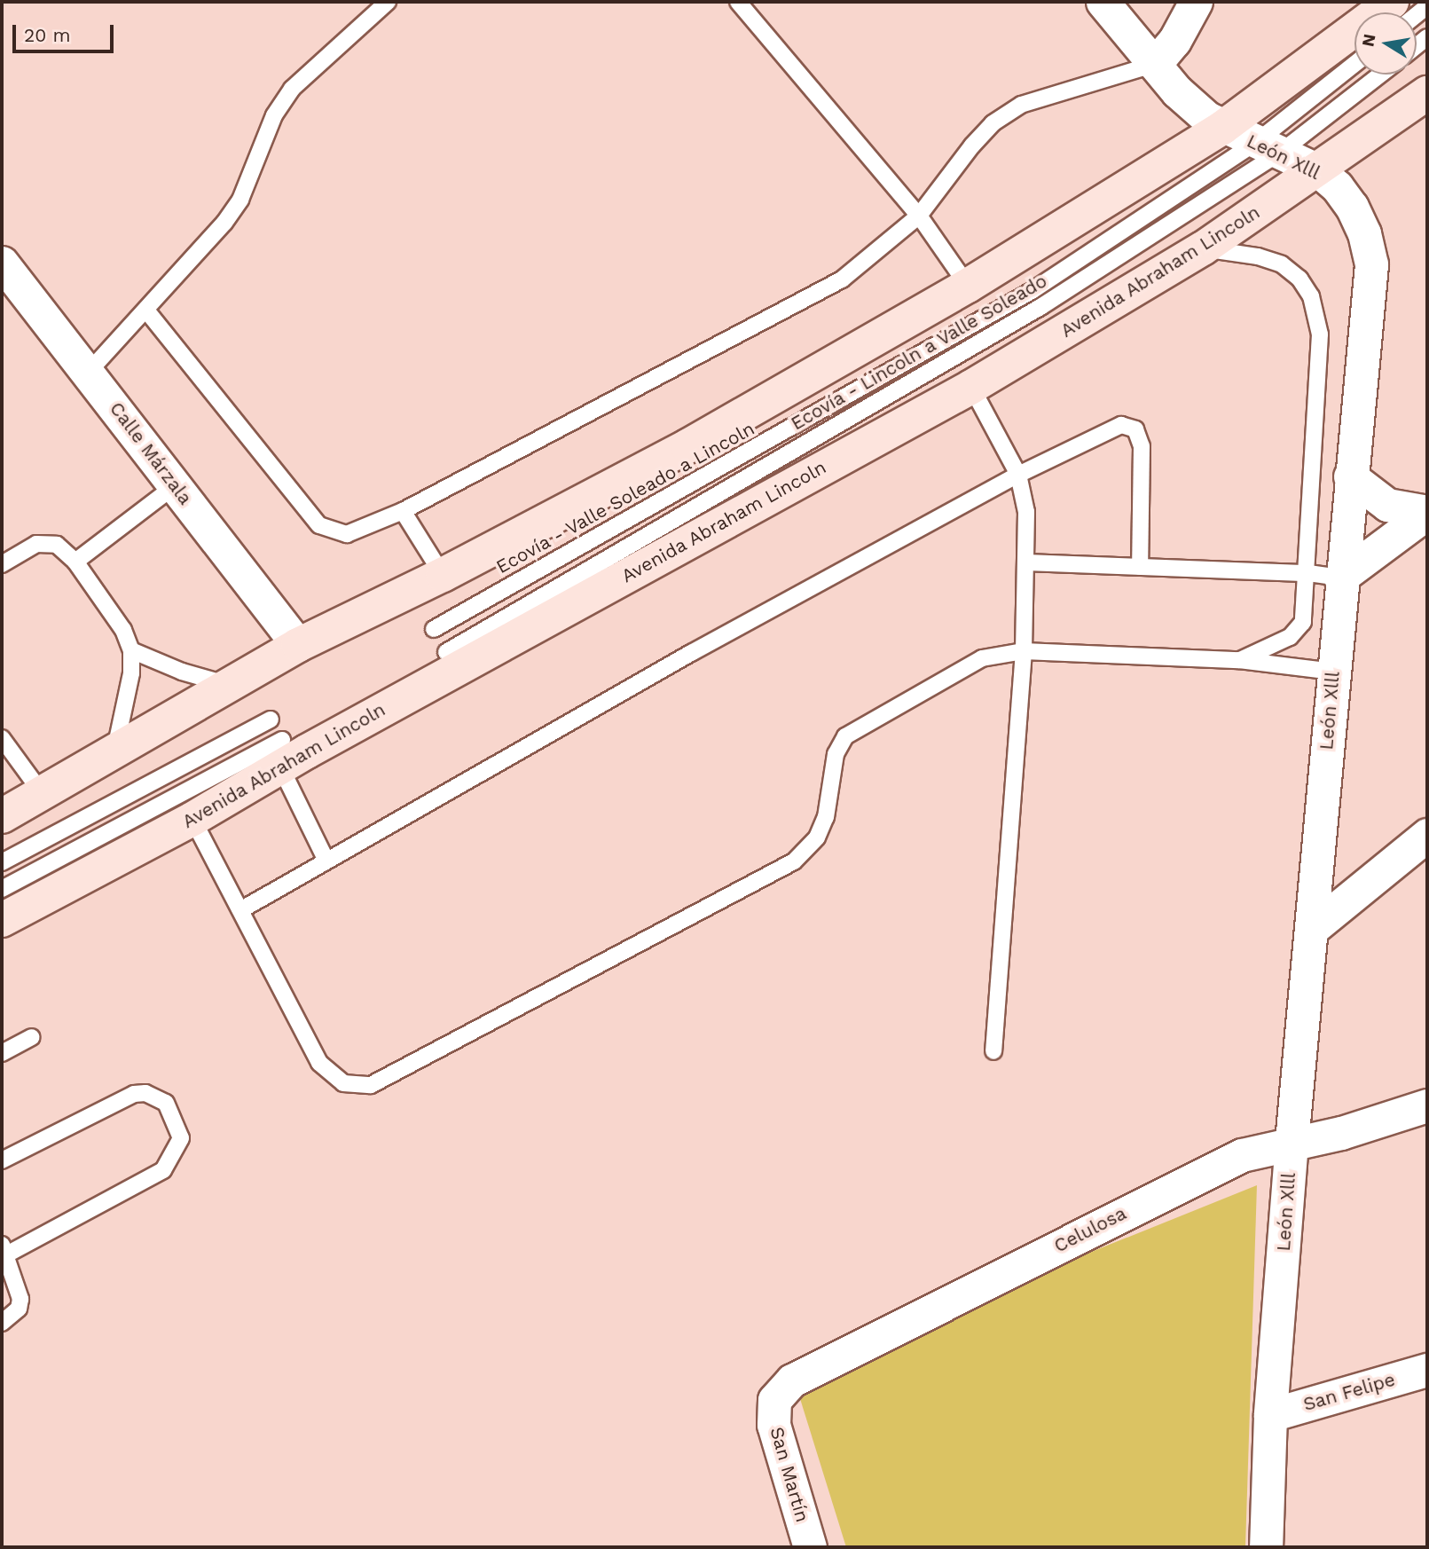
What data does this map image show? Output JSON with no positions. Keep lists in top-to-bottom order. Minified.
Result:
{"streets":{"main road":["Avenida Abraham Lincoln"],"street":["León Xlll","Calle Márzala","Celulosa","San Felipe","San Martín"],"lane":["Ecovía - Lincoln a Valle Soleado","Ecovía - Valle Soleado a Lincoln"]},"crossings":[["León Xlll","Avenida Abraham Lincoln"],["León Xlll","Ecovía - Lincoln a Valle Soleado"],["León Xlll","Ecovía - Valle Soleado a Lincoln"],["León Xlll","Celulosa"],["León Xlll","San Felipe"],["Ecovía - Lincoln a Valle Soleado","Ecovía - Valle Soleado a Lincoln"],["Celulosa","San Martín"]],"scale_bar":"20 m","north":"left"}
